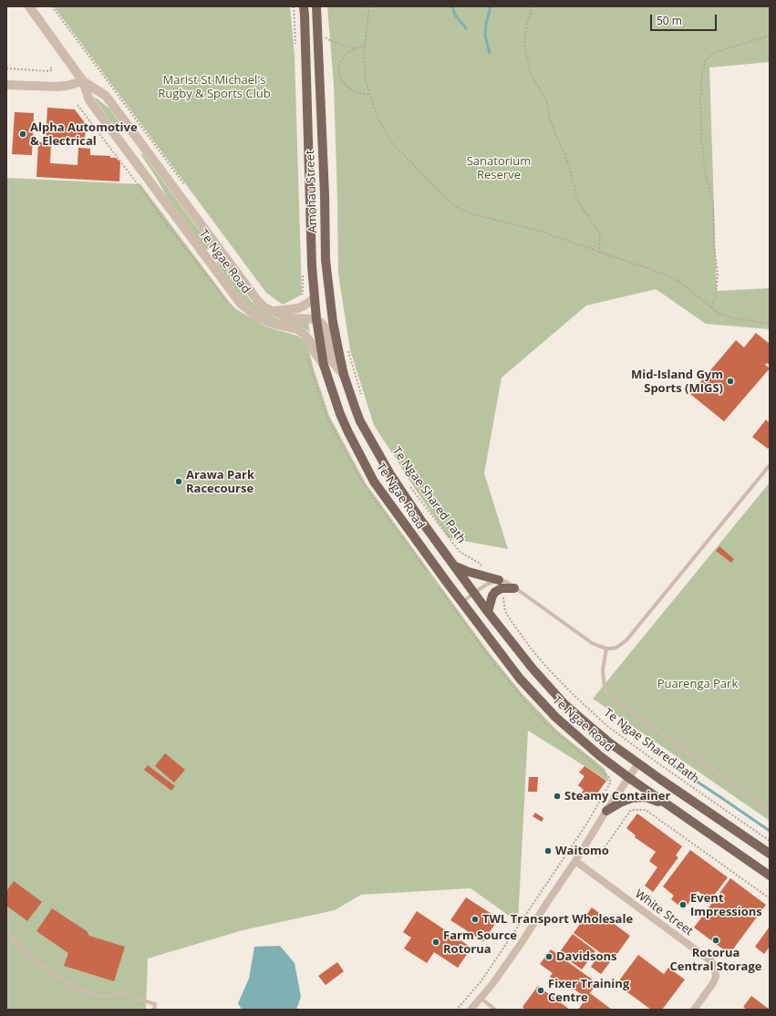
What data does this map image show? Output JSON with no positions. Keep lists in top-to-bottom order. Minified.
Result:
{"streets":{"main road":["Amohau Street","Te Ngae Road"],"street":["White Street"],"path":["Te Ngae Shared Path"]},"crossings":[["Amohau Street","Te Ngae Road"]],"parks":["Marist St Michael's Rugby & Sports Club","Sanatorium Reserve","Puarenga Park"],"places":["Alpha Automotive & Electrical","Mid-Island Gym Sports (MIGS)","Arawa Park Racecourse","Steamy Container","Waitomo","Event Impressions","TWL Transport Wholesale","Rotorua Central Storage","Farm Source Rotorua","Davidsons","Fixer Training Centre"],"scale_bar":"50 m"}
